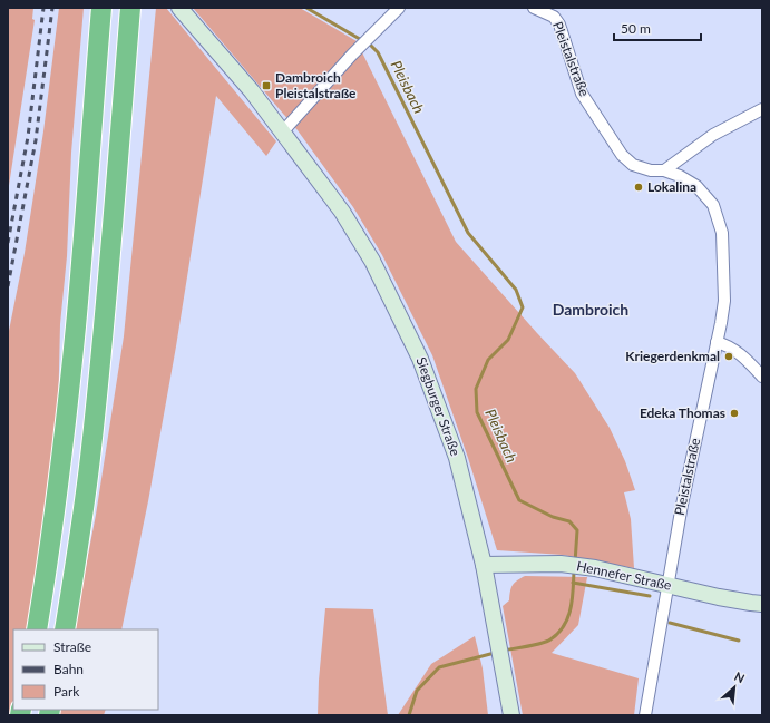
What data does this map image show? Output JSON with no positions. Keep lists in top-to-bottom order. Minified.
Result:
{"streets":{"main road":["Siegburger Straße","Hennefer Straße"],"street":["Pleistalstraße"]},"crossings":[["Pleistalstraße","Hennefer Straße"],["Siegburger Straße","Hennefer Straße"]],"districts":["Dambroich"],"water":["Pleisbach"],"places":{"transit":["Dambroich Pleistalstraße"],"other":["Lokalina","Kriegerdenkmal","Edeka Thomas"]},"legend":["Straße","Bahn","Park"],"scale_bar":"50 m","north":"top right"}
